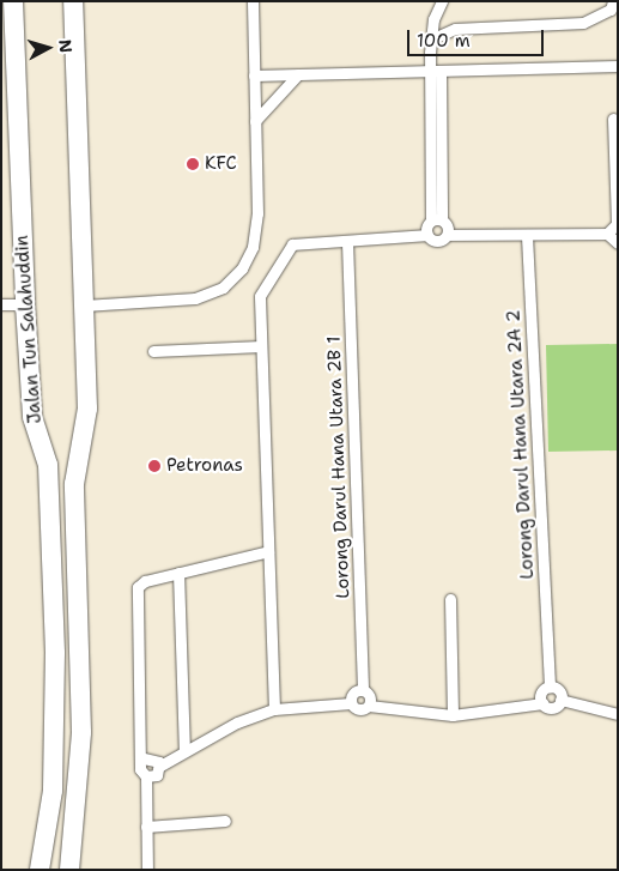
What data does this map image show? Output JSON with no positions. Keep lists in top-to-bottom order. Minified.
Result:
{"streets":{"highway":["Jalan Tun Salahuddin"],"street":["Lorong Darul Hana Utara 2A 2","Lorong Darul Hana Utara 2B 1"]},"places":["KFC","Petronas"],"scale_bar":"100 m","north":"right"}
